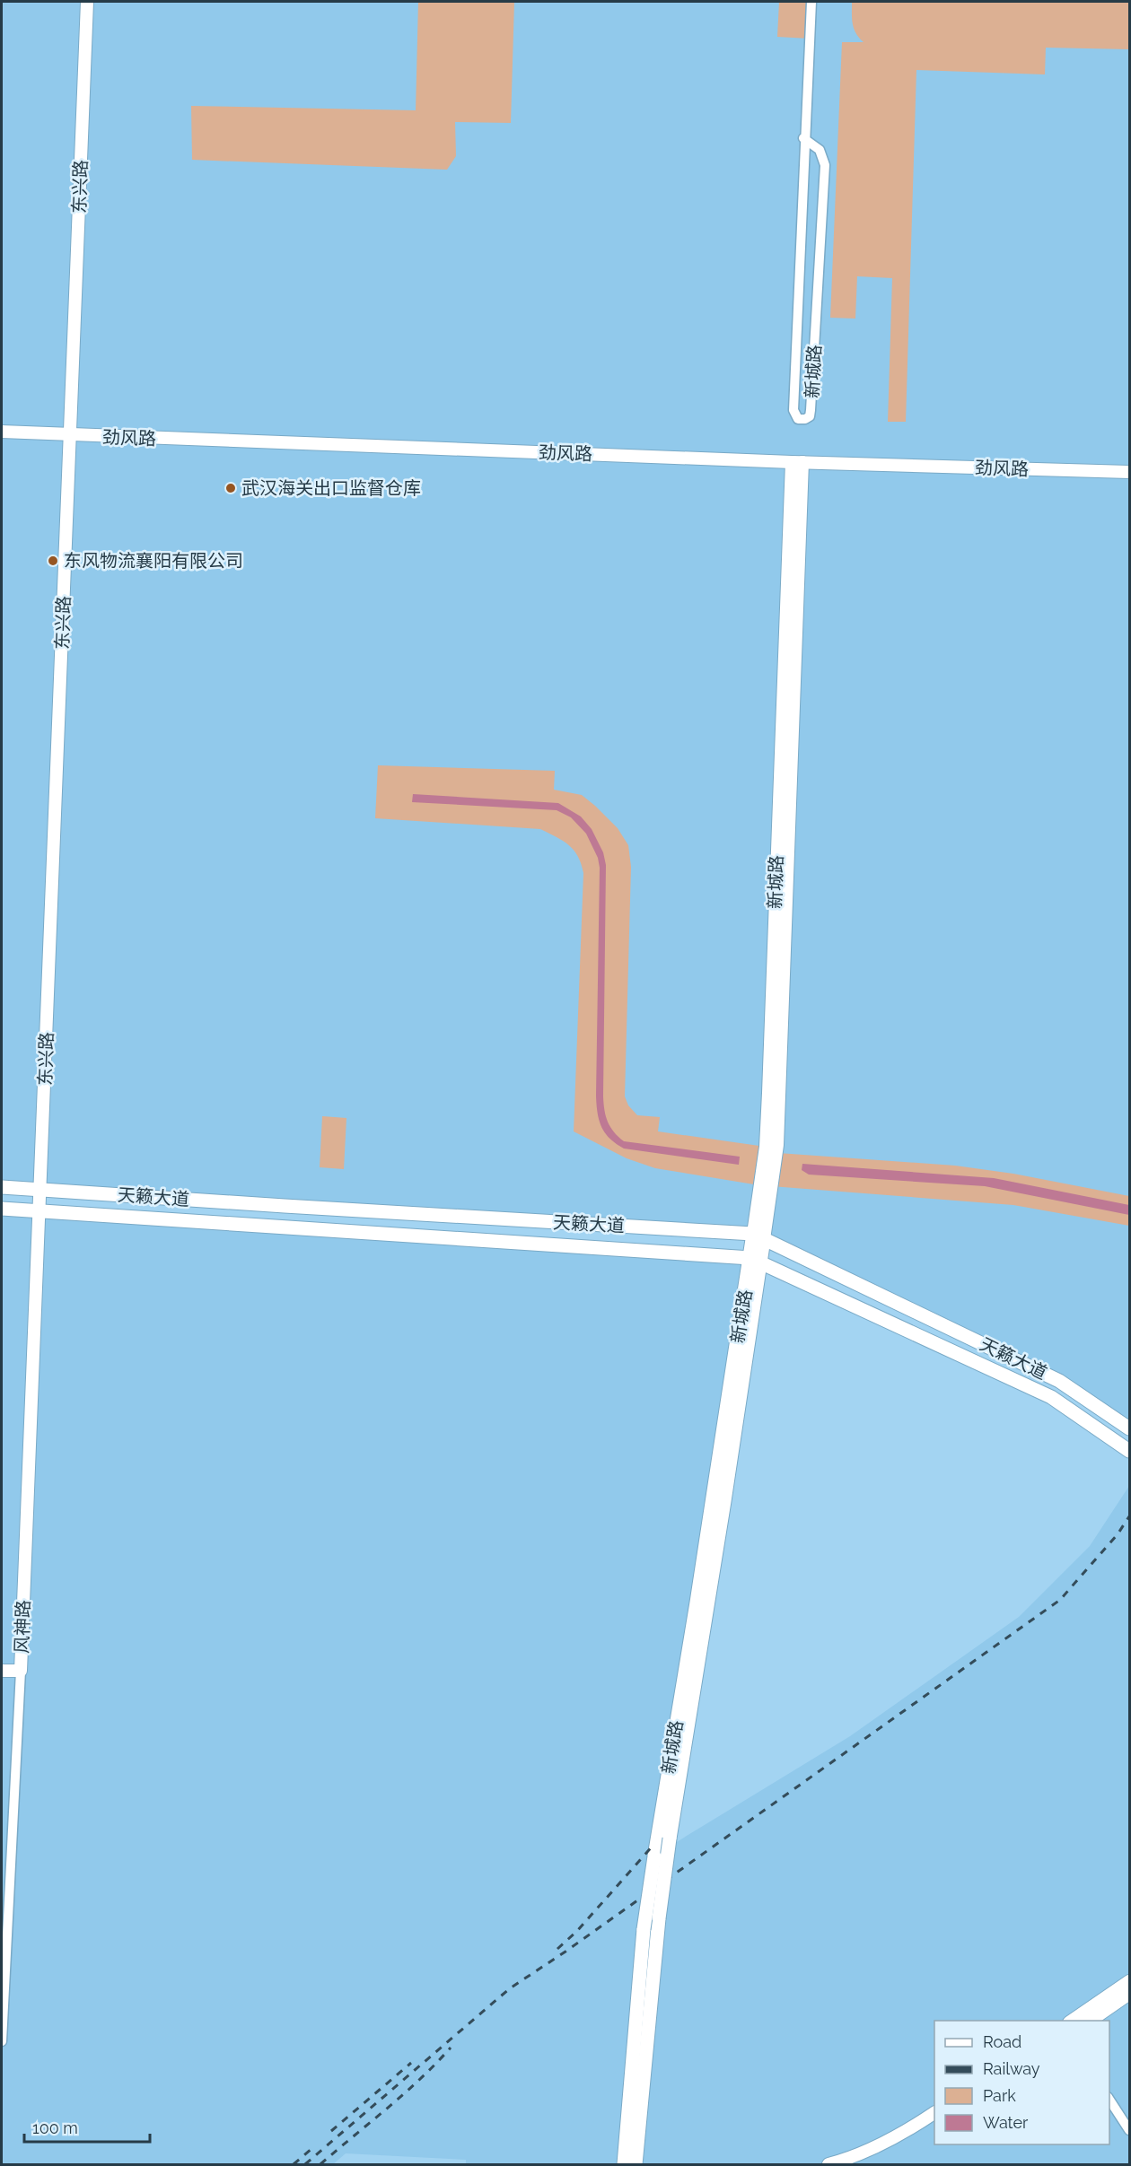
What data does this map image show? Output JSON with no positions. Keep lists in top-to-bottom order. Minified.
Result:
{"streets":{"main road":["新城路","天籁大道"],"street":["东兴路","劲风路","风神路"]},"crossings":[["东兴路","劲风路"],["东兴路","天籁大道"],["东兴路","风神路"],["新城路","劲风路"],["新城路","天籁大道"],["天籁大道","风神路"]],"places":["武汉海关出口监督仓库","东风物流襄阳有限公司"],"legend":["Road","Railway","Park","Water"],"scale_bar":"100 m"}
